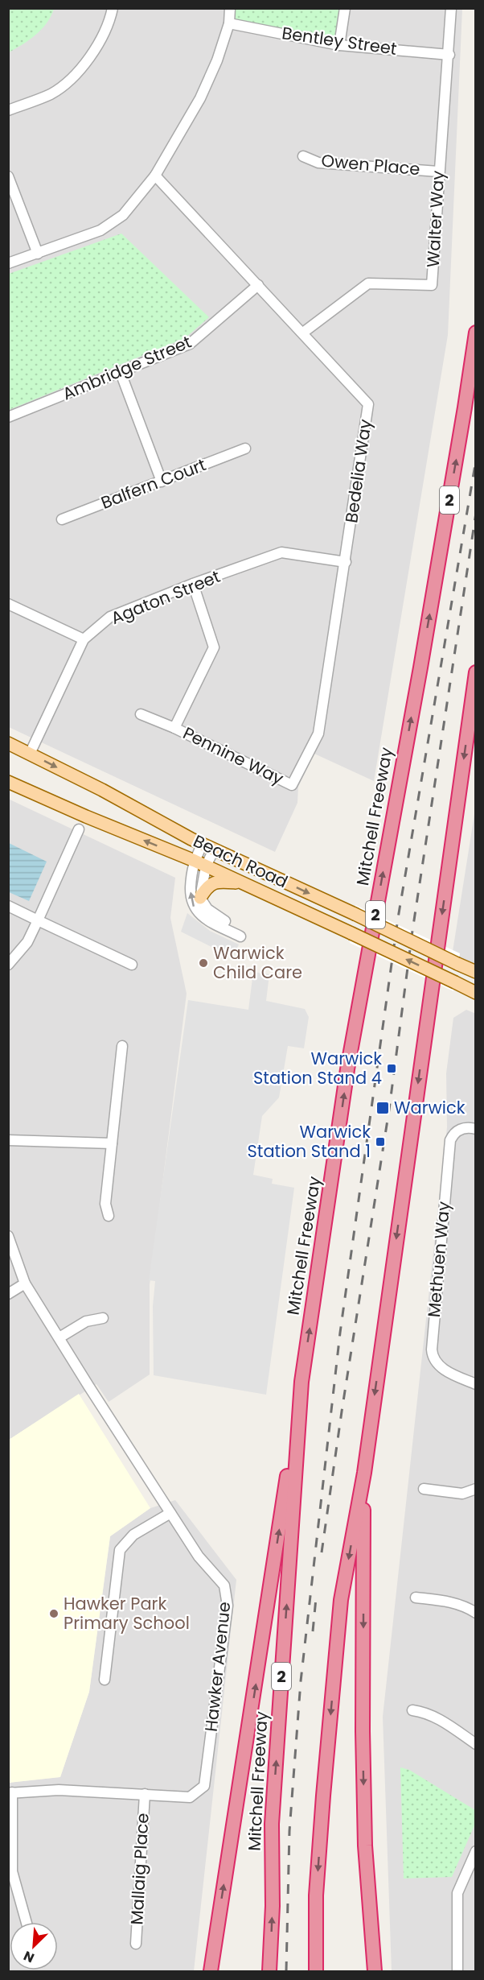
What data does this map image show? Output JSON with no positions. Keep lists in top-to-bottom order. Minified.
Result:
{"streets":{"highway":["2","Mitchell Freeway"],"main road":["Beach Road"],"street":["Bentley Street","Owen Place","Walter Way","Ambridge Street","Bedelia Way","Balfern Court","Agaton Street","Pennine Way","Methuen Way","Hawker Avenue","Mallaig Place"]},"crossings":[["Bentley Street","Walter Way"],["Owen Place","Walter Way"],["Walter Way","Bedelia Way"],["Ambridge Street","Bedelia Way"],["Bedelia Way","Agaton Street"],["Bedelia Way","Pennine Way"],["Agaton Street","Pennine Way"],["Agaton Street","Beach Road"],["Hawker Avenue","Mallaig Place"]],"places":{"other":["Warwick Child Care","Hawker Park Primary School"],"transit":["Warwick Station Stand 4","Warwick","Warwick Station Stand 1"]},"north":"bottom left"}
